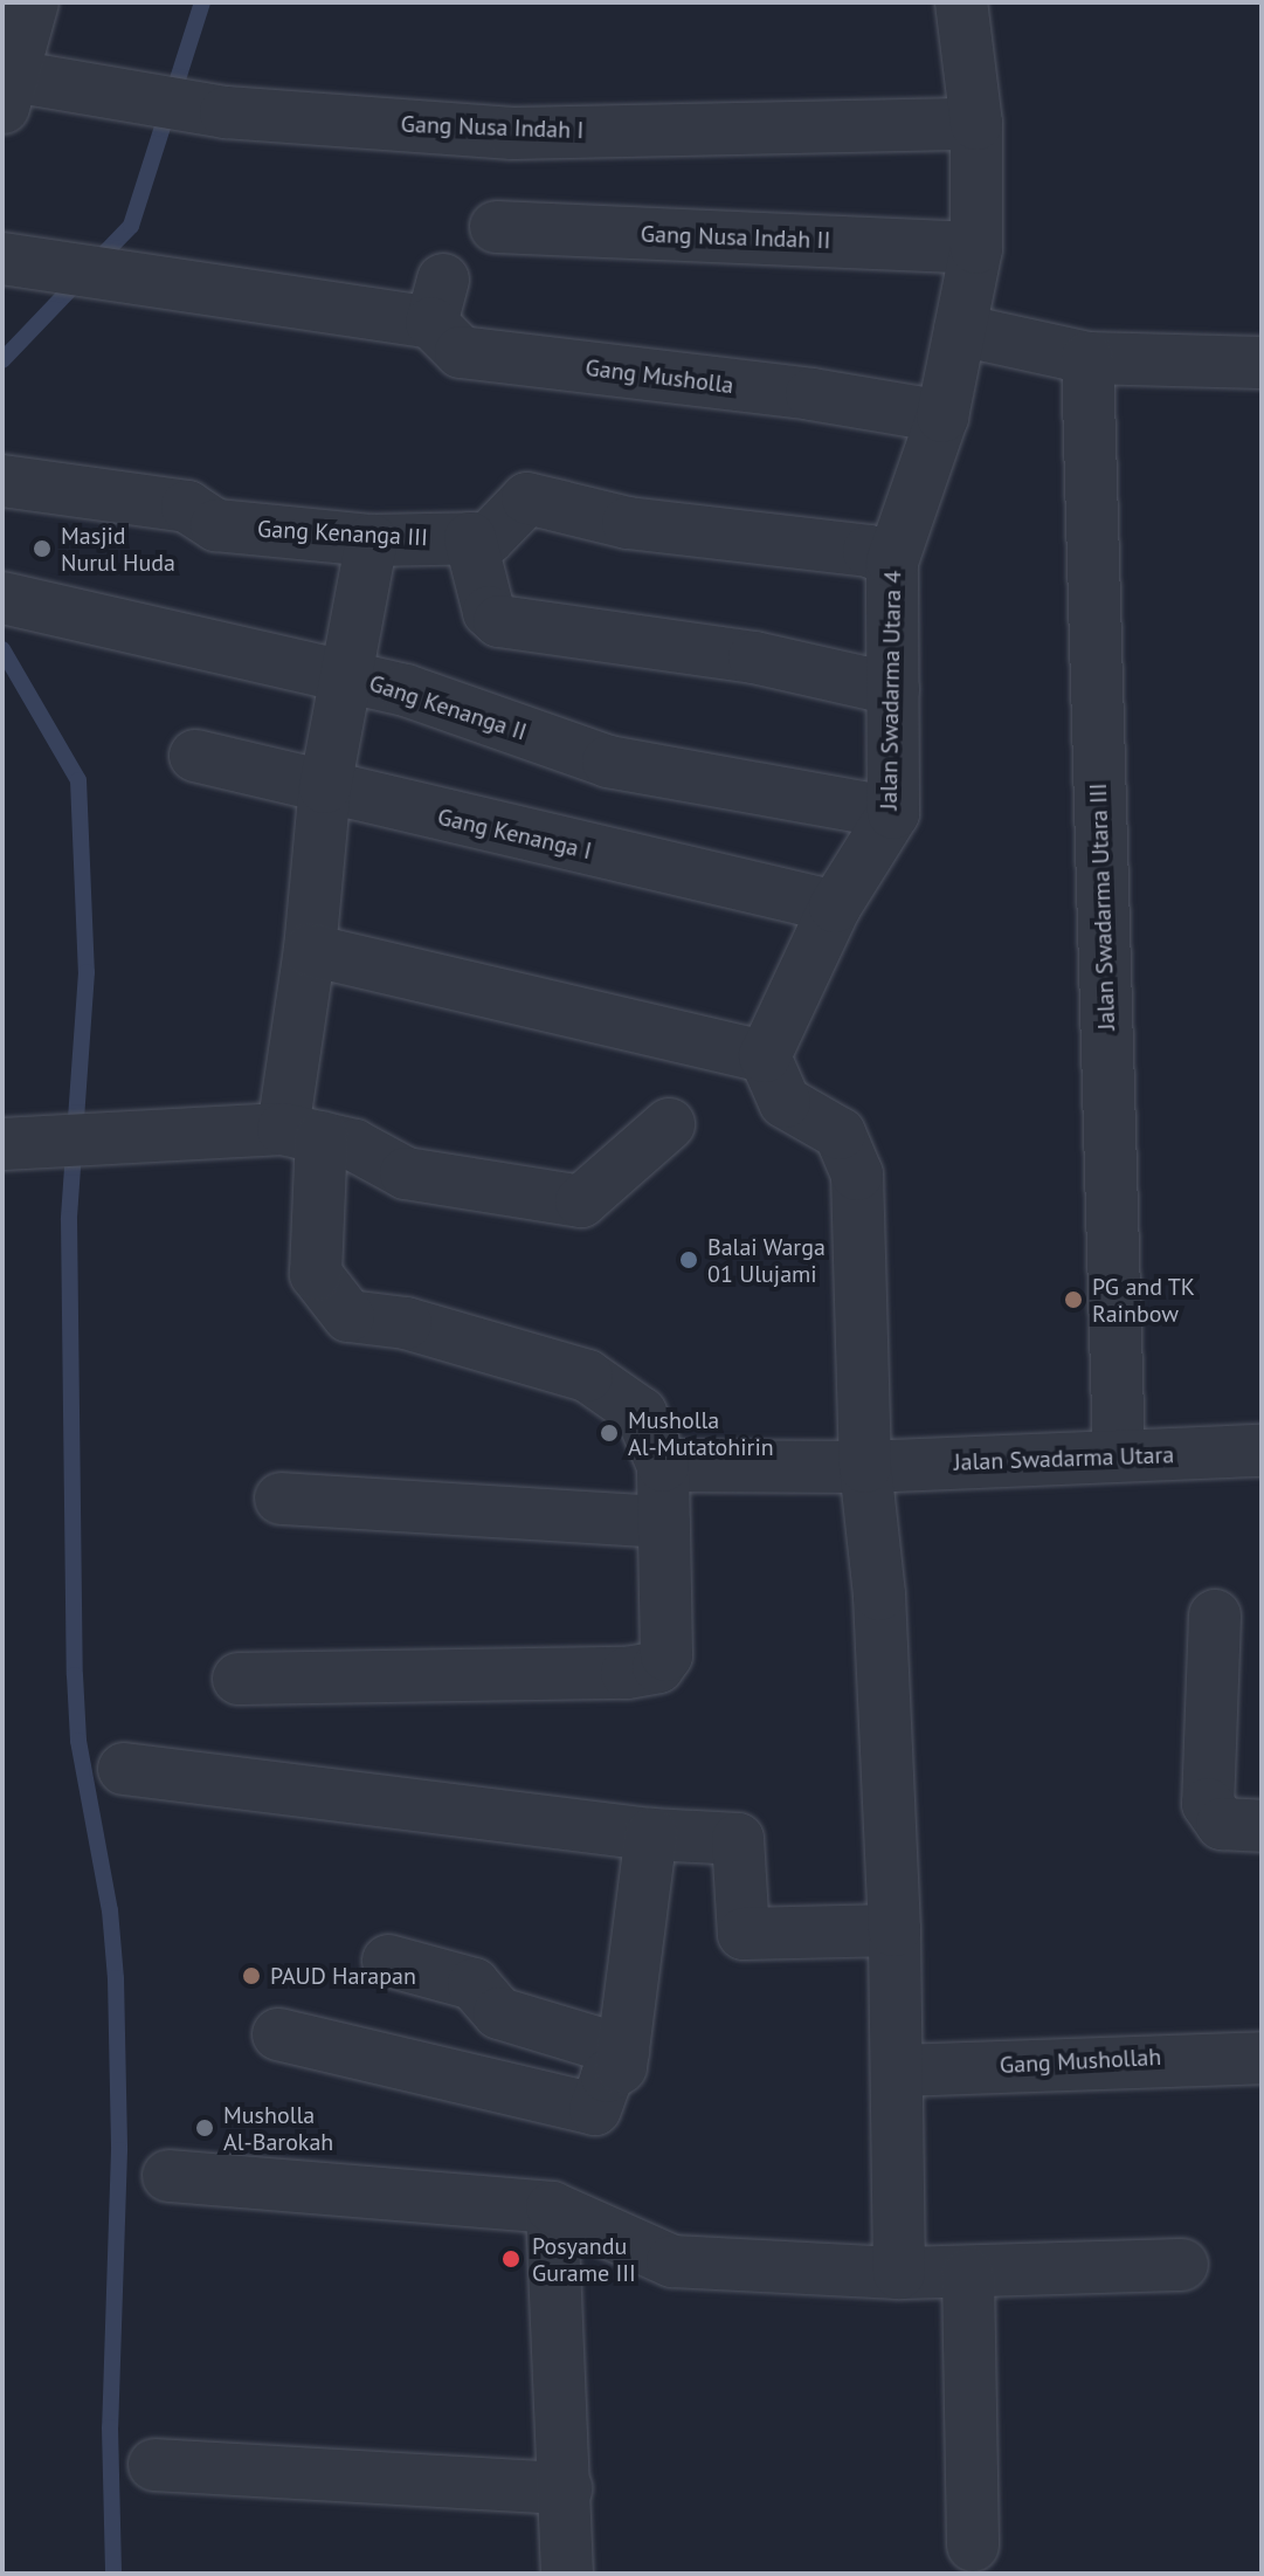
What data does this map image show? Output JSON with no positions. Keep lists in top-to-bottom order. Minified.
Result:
{"streets":{"street":["Gang Nusa Indah I","Gang Nusa Indah II","Gang Musholla","Gang Kenanga III","Jalan Swadarma Utara 4","Gang Kenanga II","Gang Kenanga I","Jalan Swadarma Utara III","Jalan Swadarma Utara","Gang Mushollah"]},"crossings":[["Gang Nusa Indah II","Jalan Swadarma Utara 4"],["Gang Musholla","Jalan Swadarma Utara 4"],["Gang Kenanga III","Jalan Swadarma Utara 4"],["Jalan Swadarma Utara 4","Gang Kenanga II"],["Jalan Swadarma Utara 4","Gang Kenanga I"],["Jalan Swadarma Utara III","Jalan Swadarma Utara"]],"places":["Masjid Nurul Huda","Balai Warga 01 Ulujami","PG and TK Rainbow","Musholla Al-Mutatohirin","PAUD Harapan","Musholla Al-Barokah","Posyandu Gurame III"]}
